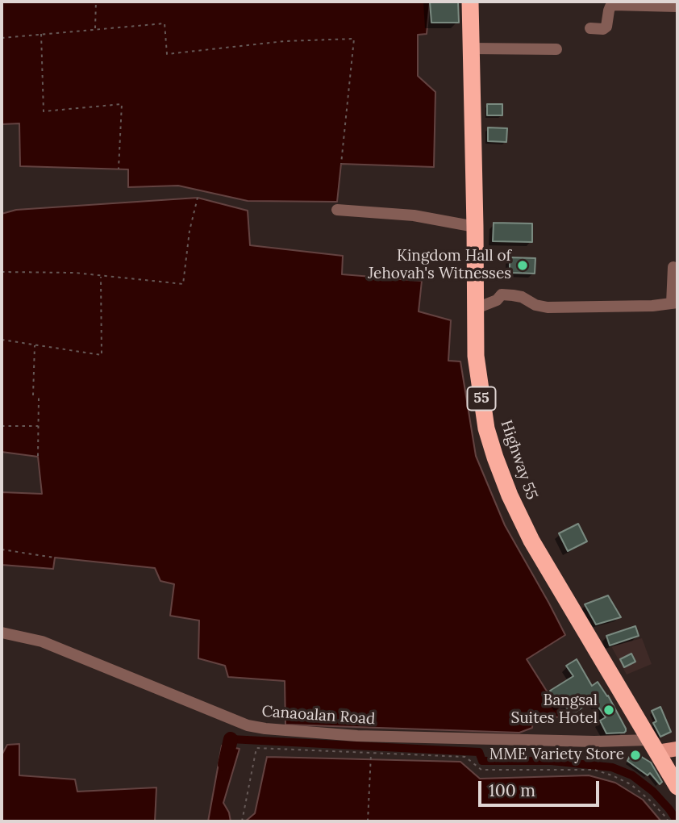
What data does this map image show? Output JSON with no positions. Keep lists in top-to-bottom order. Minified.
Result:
{"streets":{"highway":["55","Highway 55"],"street":["Canaoalan Road"]},"crossings":[["Highway 55","Canaoalan Road"]],"places":["Kingdom Hall of Jehovah's Witnesses","Bangsal Suites Hotel","MME Variety Store"],"scale_bar":"100 m"}
